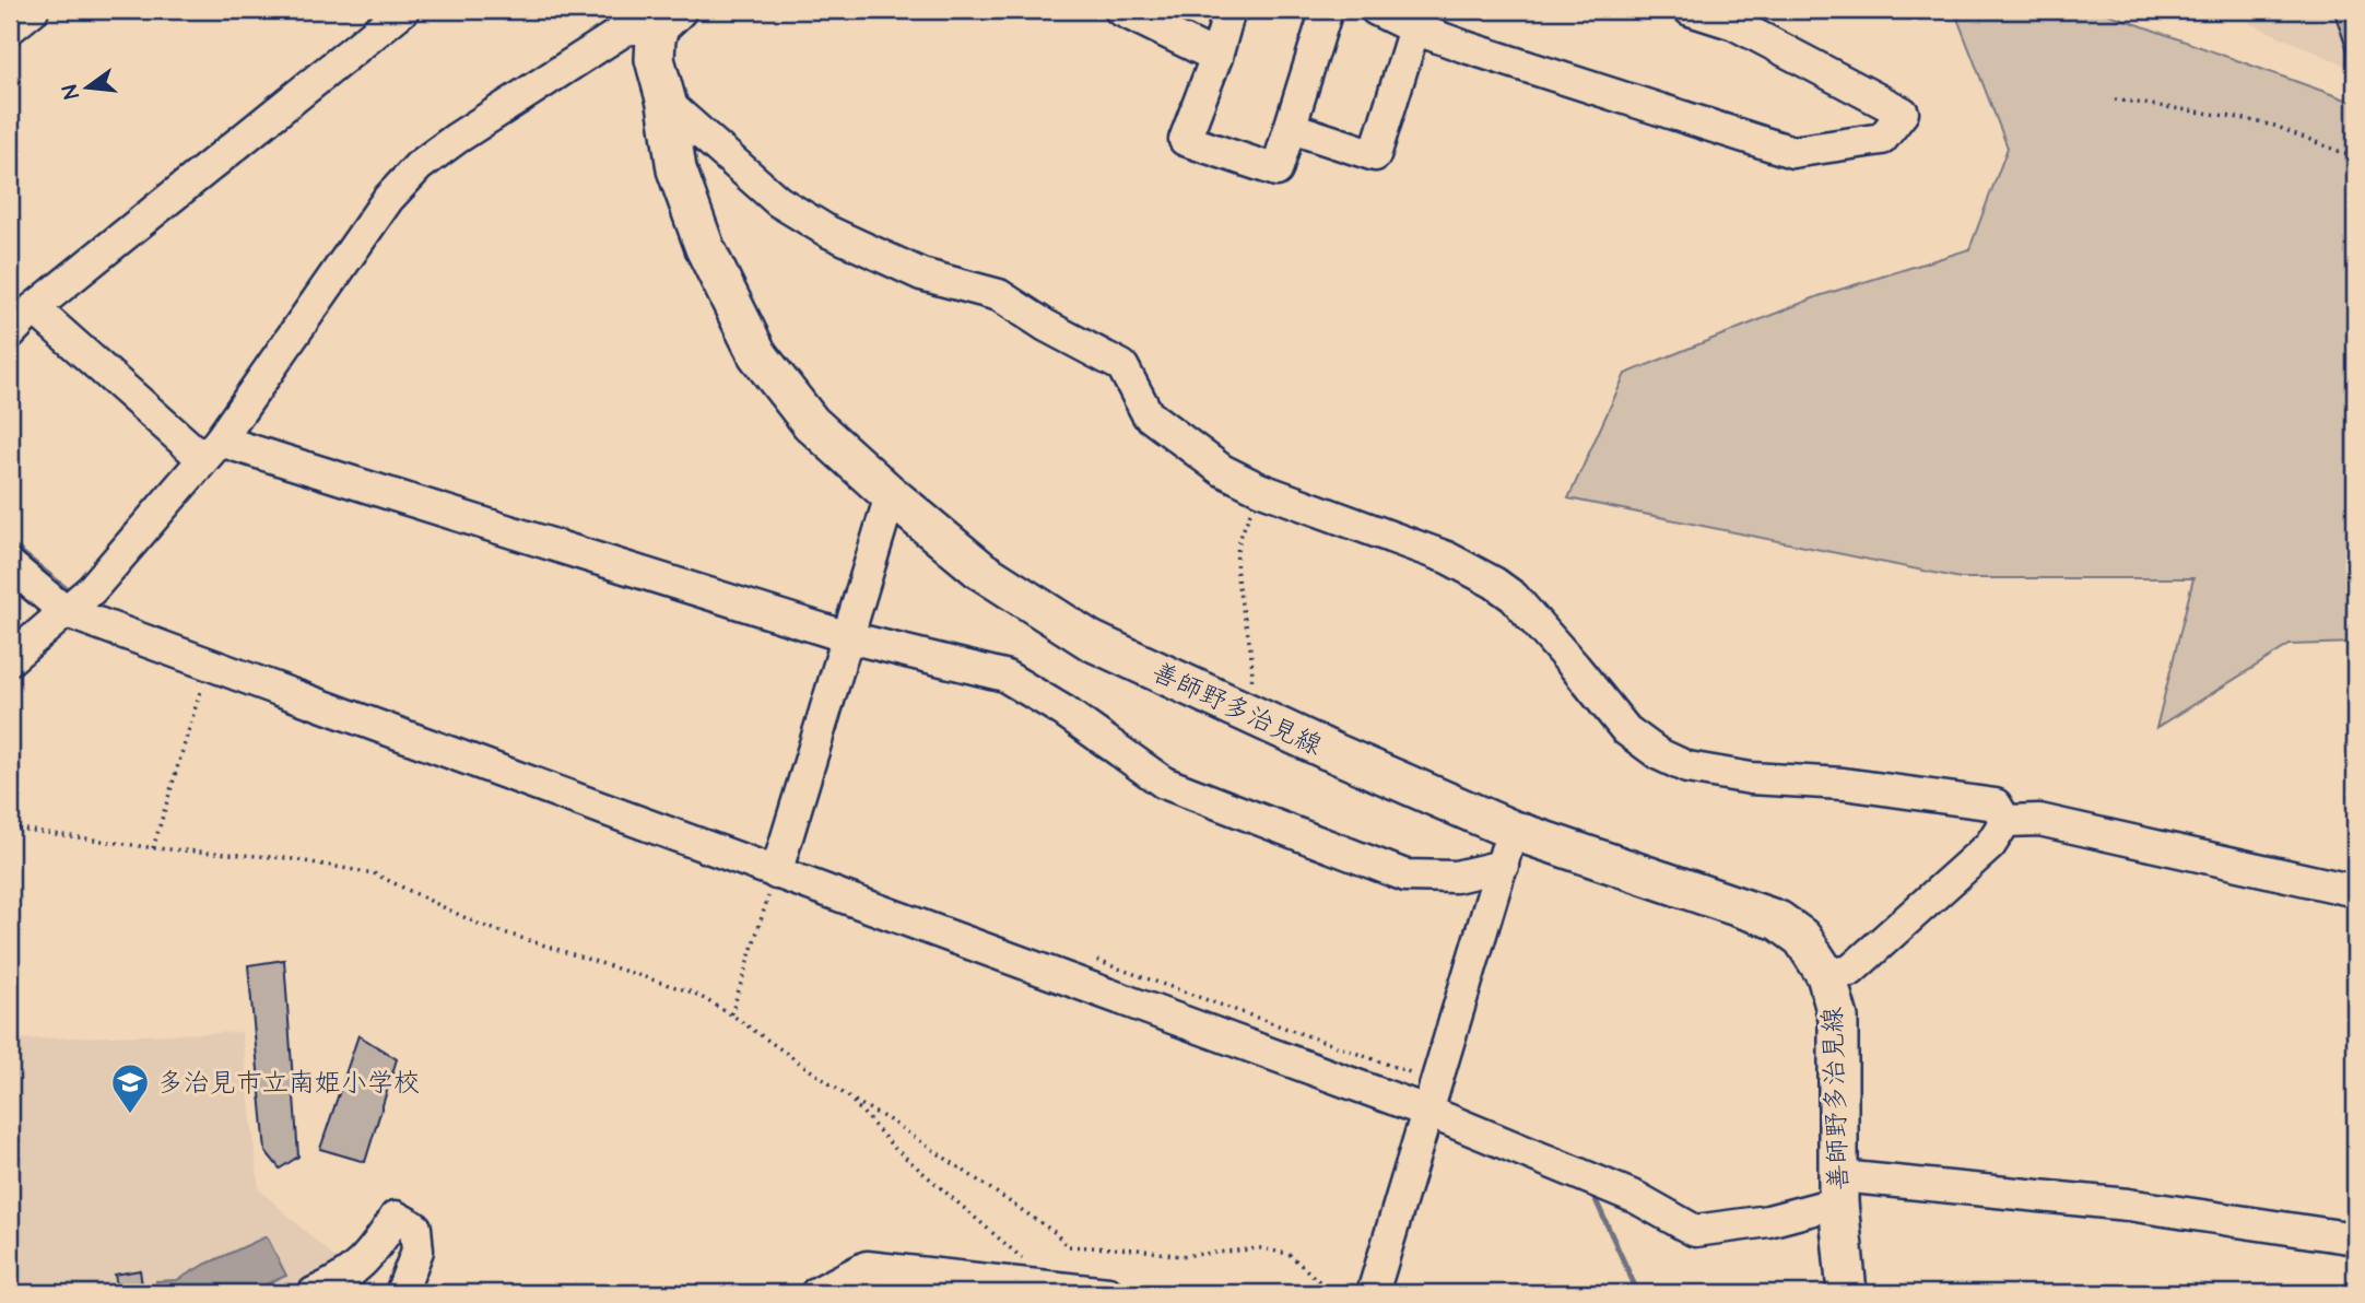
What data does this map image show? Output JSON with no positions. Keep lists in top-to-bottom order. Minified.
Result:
{"streets":{"main road":["善師野多治見線"]},"places":{"school or university":["多治見市立南姫小学校"]},"north":"left"}
